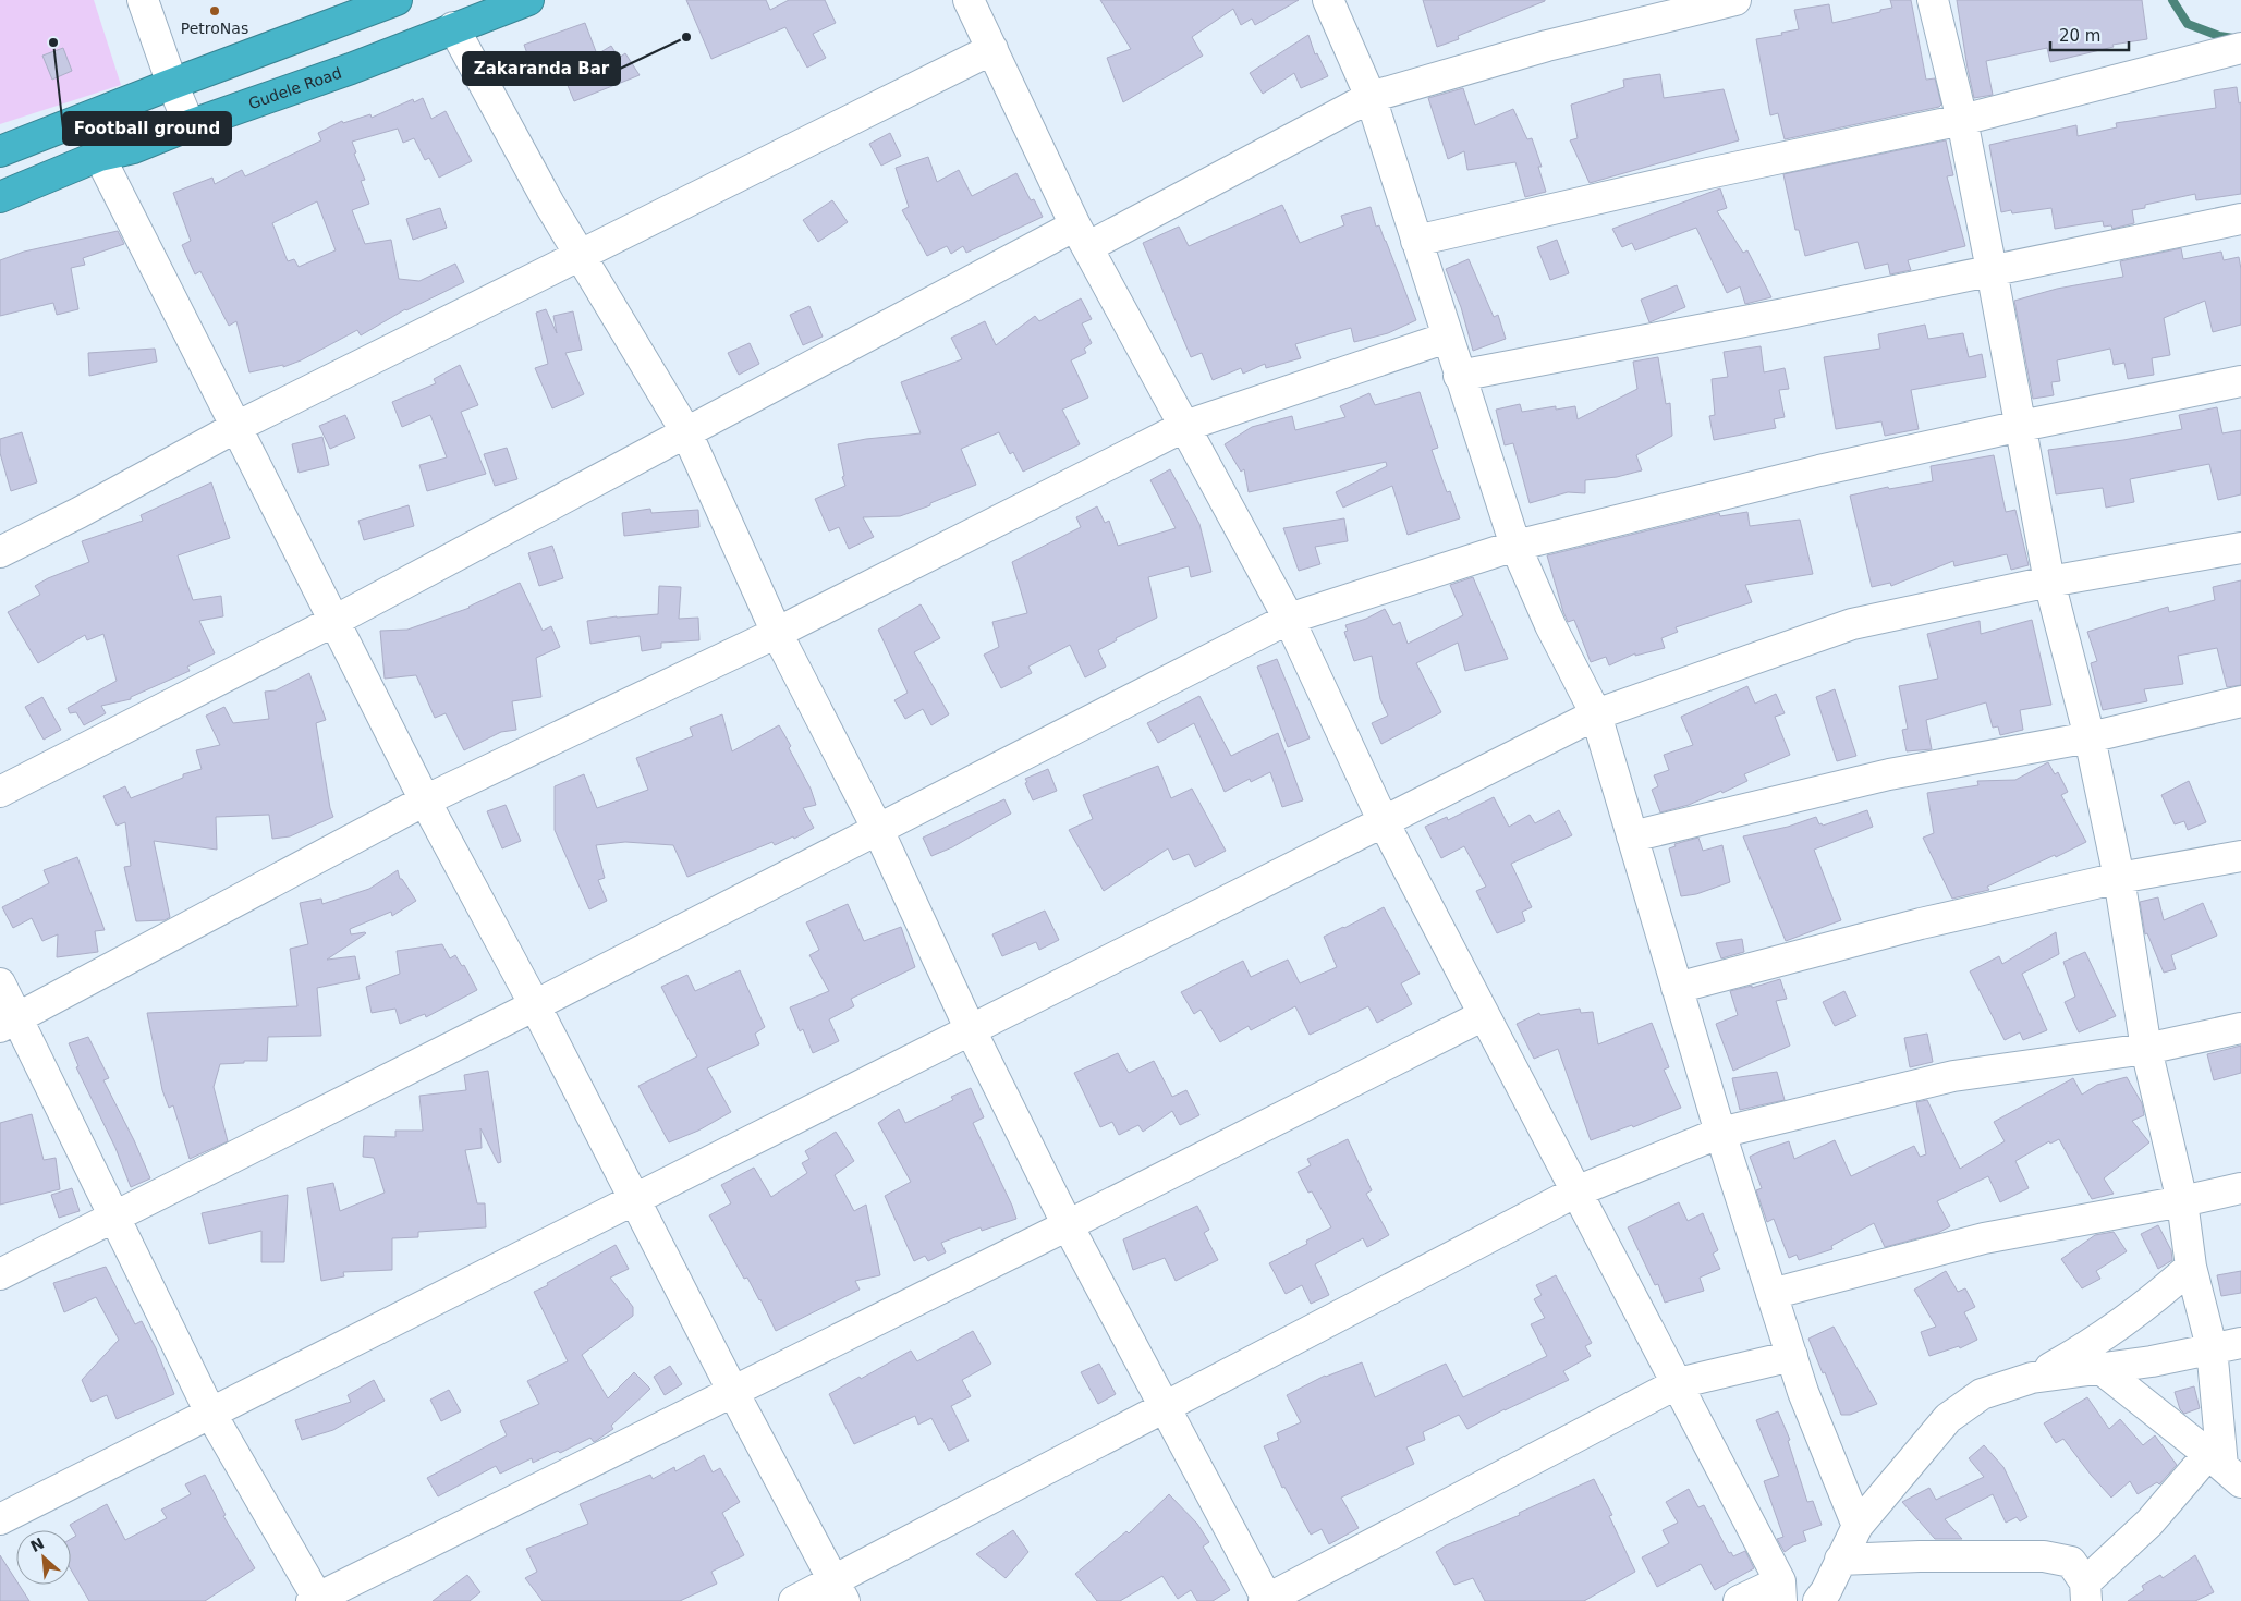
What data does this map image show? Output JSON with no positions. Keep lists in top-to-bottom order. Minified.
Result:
{"streets":{"highway":["Gudele Road"]},"places":["PetroNas","Zakaranda Bar","Football ground"],"scale_bar":"20 m","north":"top left"}
